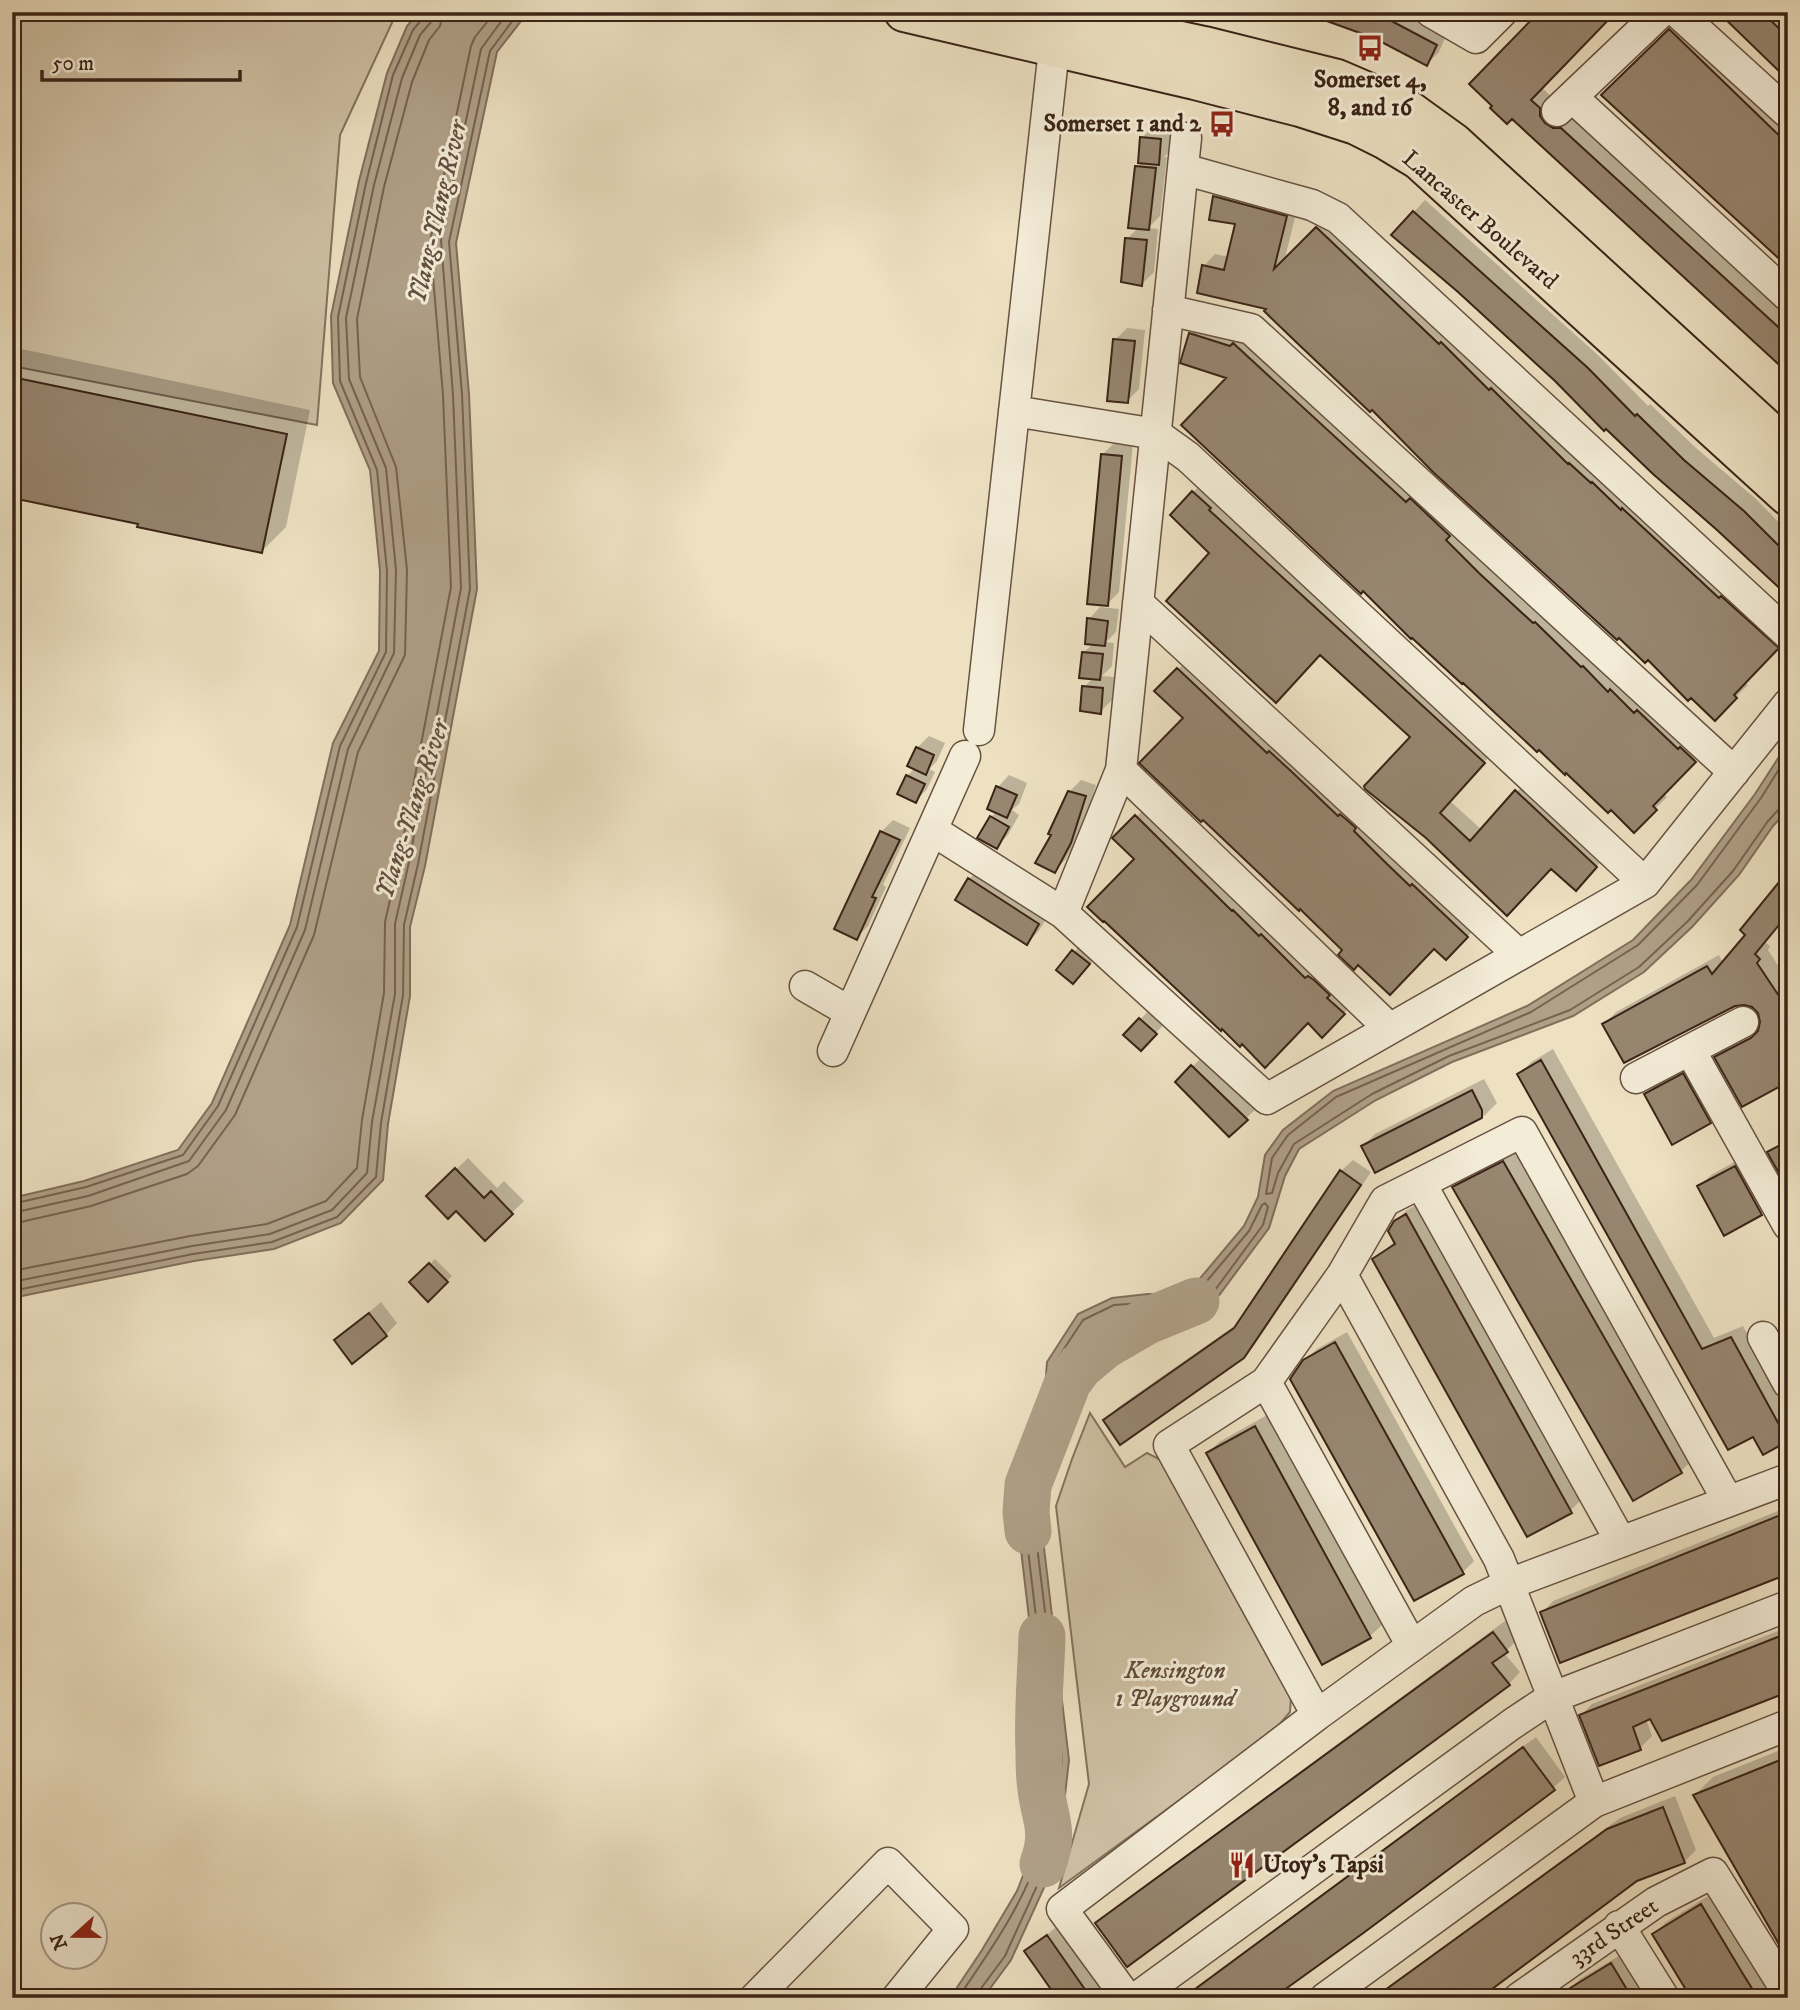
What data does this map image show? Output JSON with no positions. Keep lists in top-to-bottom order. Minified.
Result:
{"streets":{"main road":["Lancaster Boulevard"],"street":["33rd Street"]},"water":["Ylang-Ylang River"],"parks":["Kensington 1 Playground"],"places":{"bus stop":["Somerset 4, 8, and 16","Somerset 1 and 2"],"restaurant":["Utoy's Tapsi"]},"scale_bar":"50 m","north":"left"}
